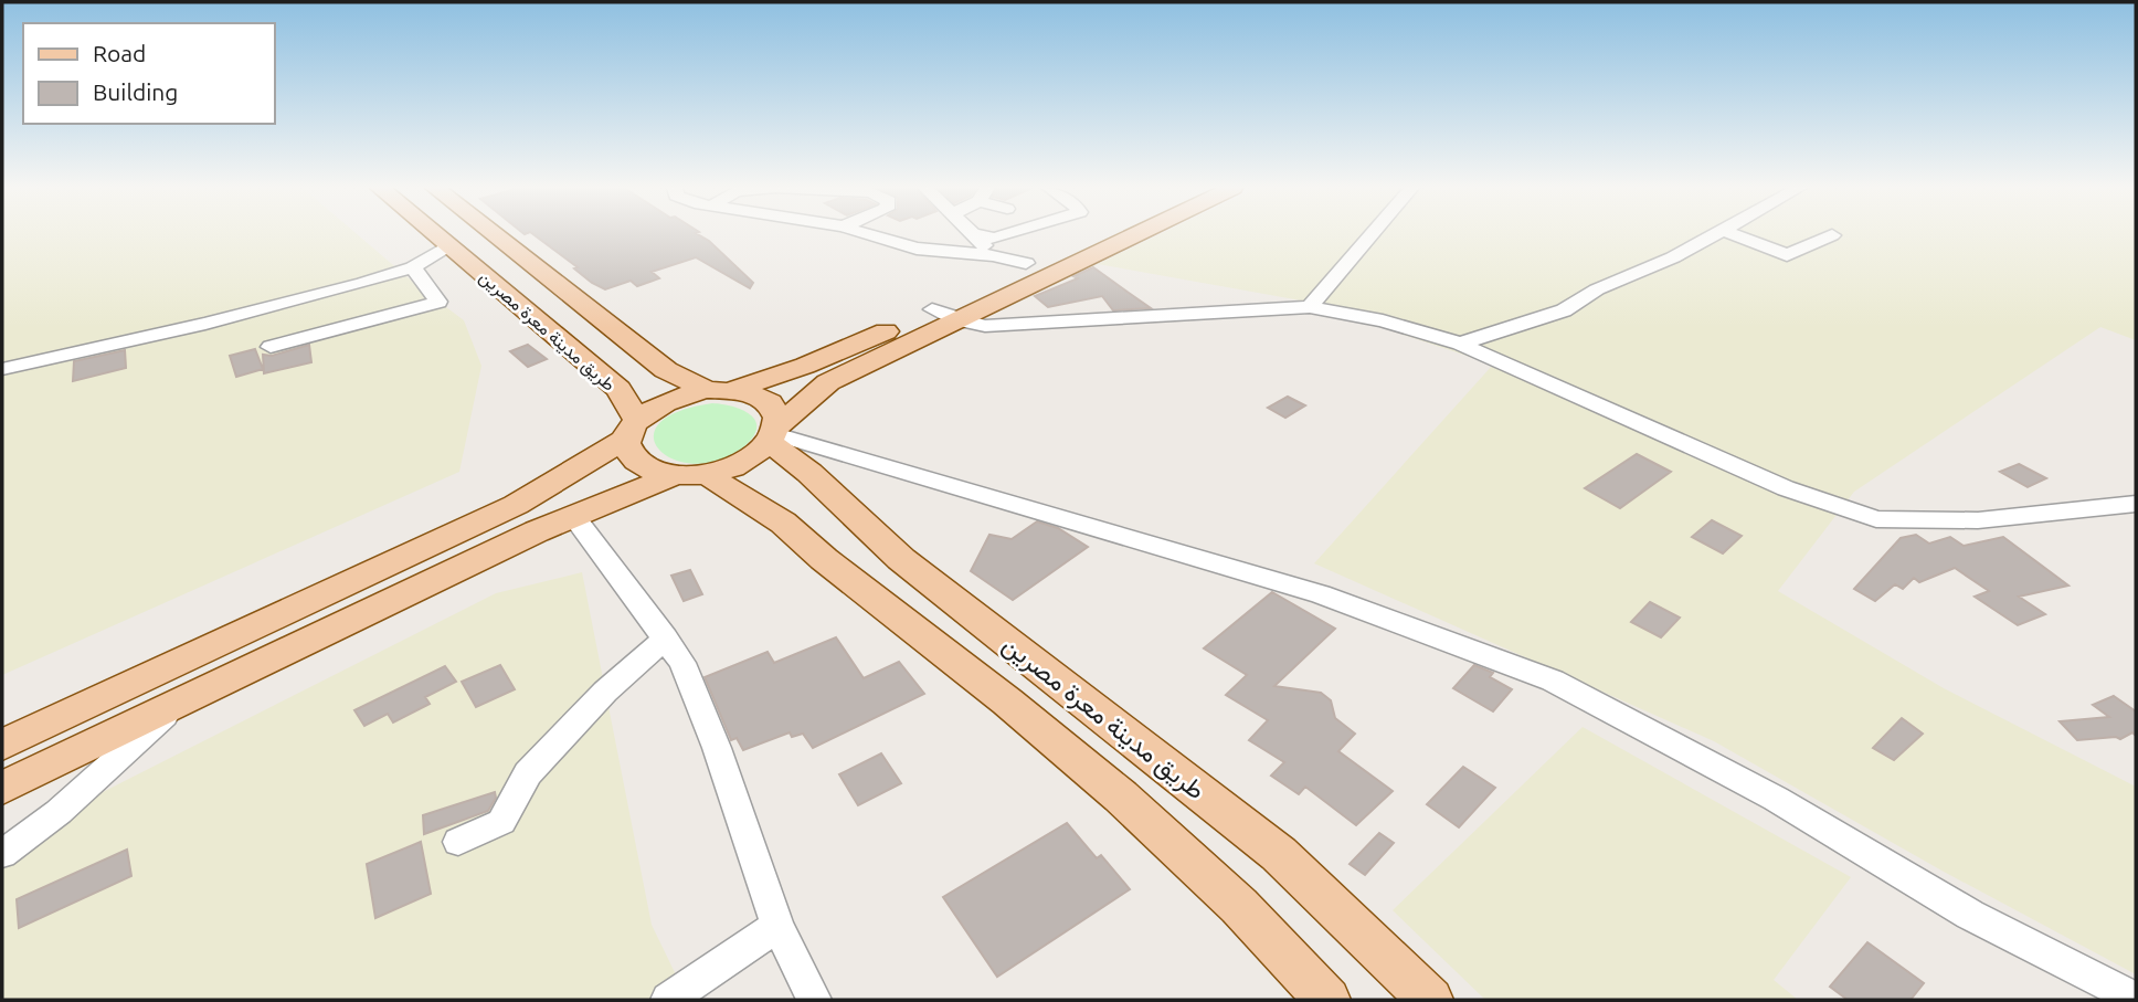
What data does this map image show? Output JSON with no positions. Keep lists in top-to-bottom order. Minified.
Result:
{"streets":{"main road":["طريق مدينة معرة مصرين"]},"legend":["Road","Building"]}
